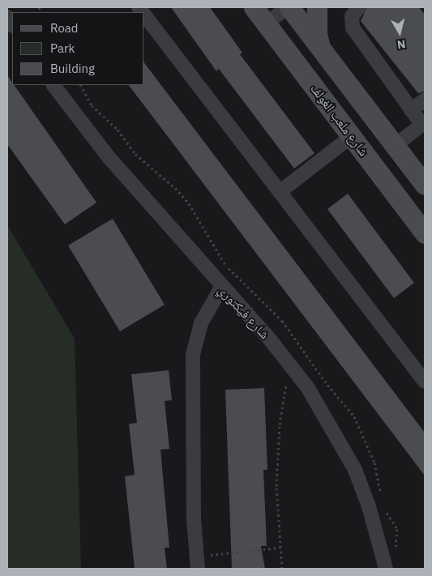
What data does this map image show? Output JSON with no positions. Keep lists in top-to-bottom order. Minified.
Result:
{"streets":{"street":["شارع ملعب الغولف","شارع فيكتوري"]},"legend":["Road","Park","Building"],"north":"bottom"}
